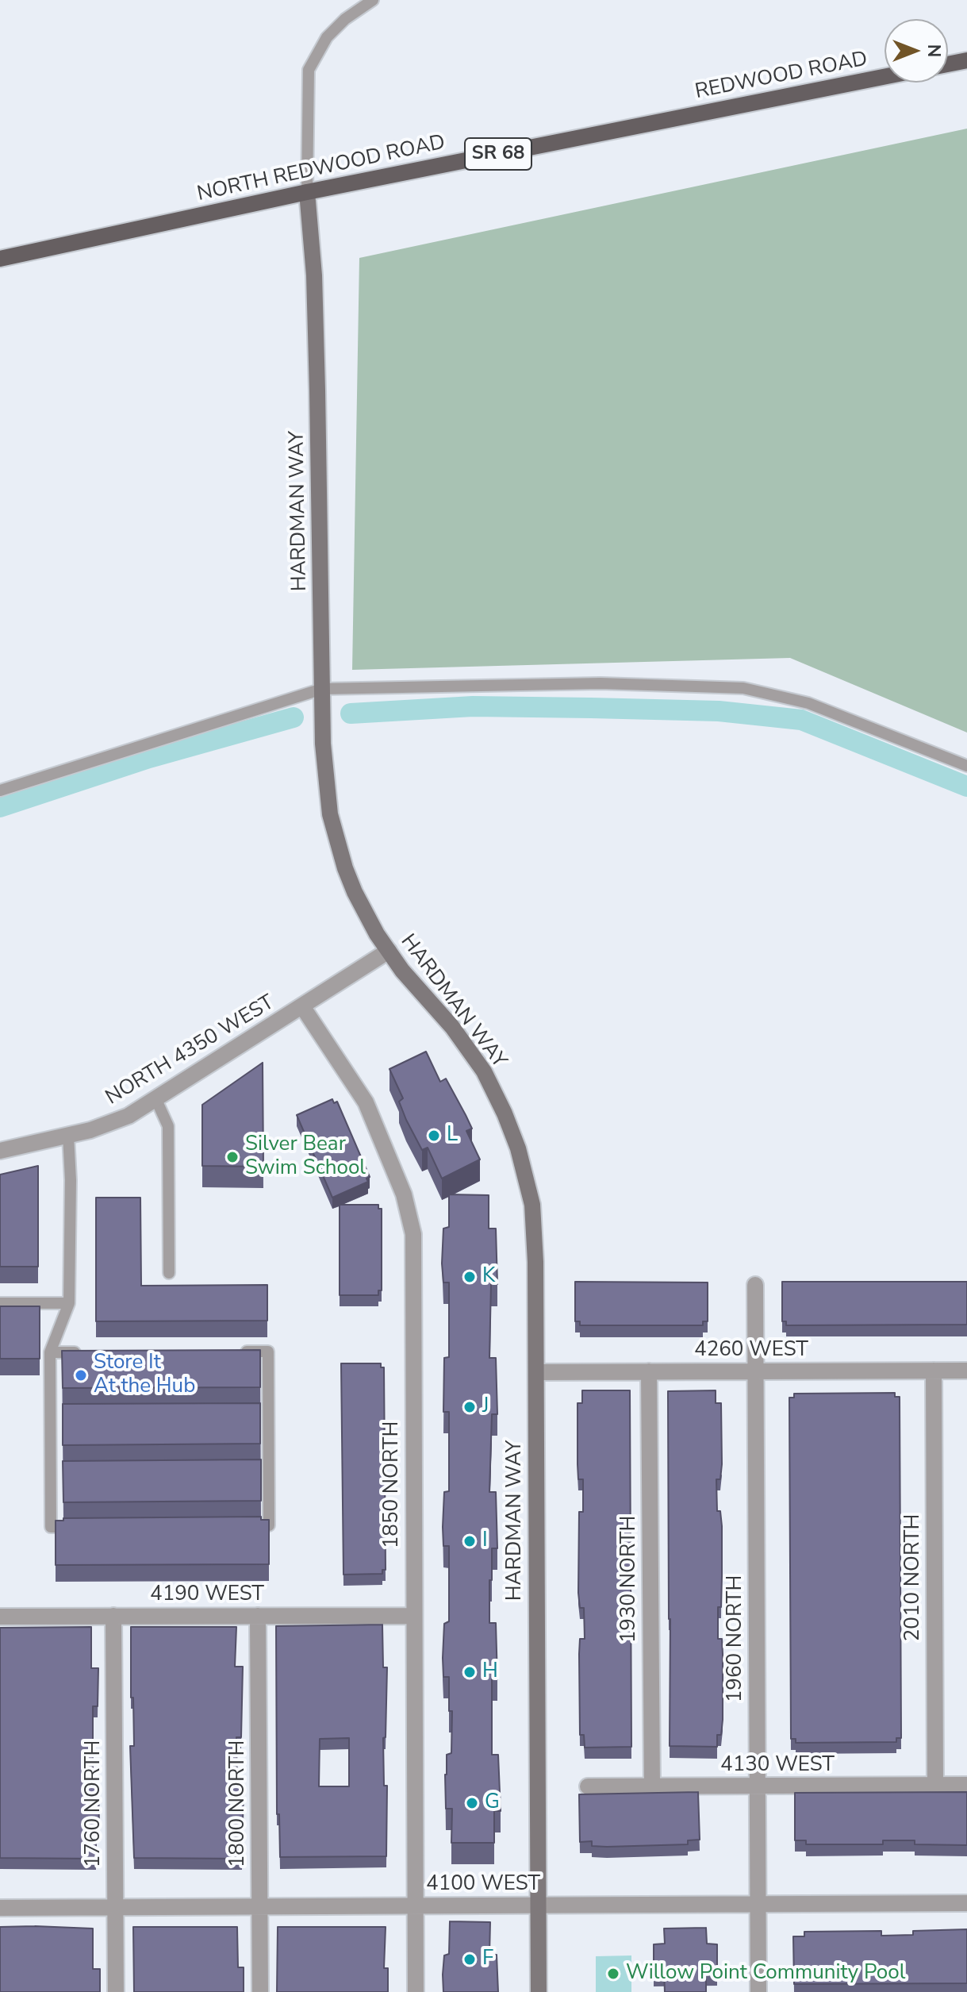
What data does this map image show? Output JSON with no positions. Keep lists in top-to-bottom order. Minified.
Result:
{"streets":{"main road":["REDWOOD ROAD","SR 68","NORTH REDWOOD ROAD"],"street":["HARDMAN WAY","NORTH 4350 WEST","4260 WEST","1850 NORTH","2010 NORTH","1930 NORTH","4190 WEST","1960 NORTH","4130 WEST","1760 NORTH","1800 NORTH","4100 WEST"]},"crossings":[["REDWOOD ROAD","NORTH REDWOOD ROAD"],["NORTH REDWOOD ROAD","HARDMAN WAY"],["HARDMAN WAY","NORTH 4350 WEST"],["HARDMAN WAY","4260 WEST"],["HARDMAN WAY","4100 WEST"],["NORTH 4350 WEST","1850 NORTH"],["4260 WEST","2010 NORTH"],["4260 WEST","1930 NORTH"],["4260 WEST","1960 NORTH"],["1850 NORTH","4190 WEST"],["1850 NORTH","4100 WEST"],["2010 NORTH","4130 WEST"],["1930 NORTH","4130 WEST"],["4190 WEST","1760 NORTH"],["4190 WEST","1800 NORTH"],["1960 NORTH","4130 WEST"],["1960 NORTH","4100 WEST"],["1760 NORTH","4100 WEST"],["1800 NORTH","4100 WEST"]],"places":["L","Silver Bear Swim School","K","Store It At the Hub","J","I","H","G","F","Willow Point Community Pool"],"north":"right"}
